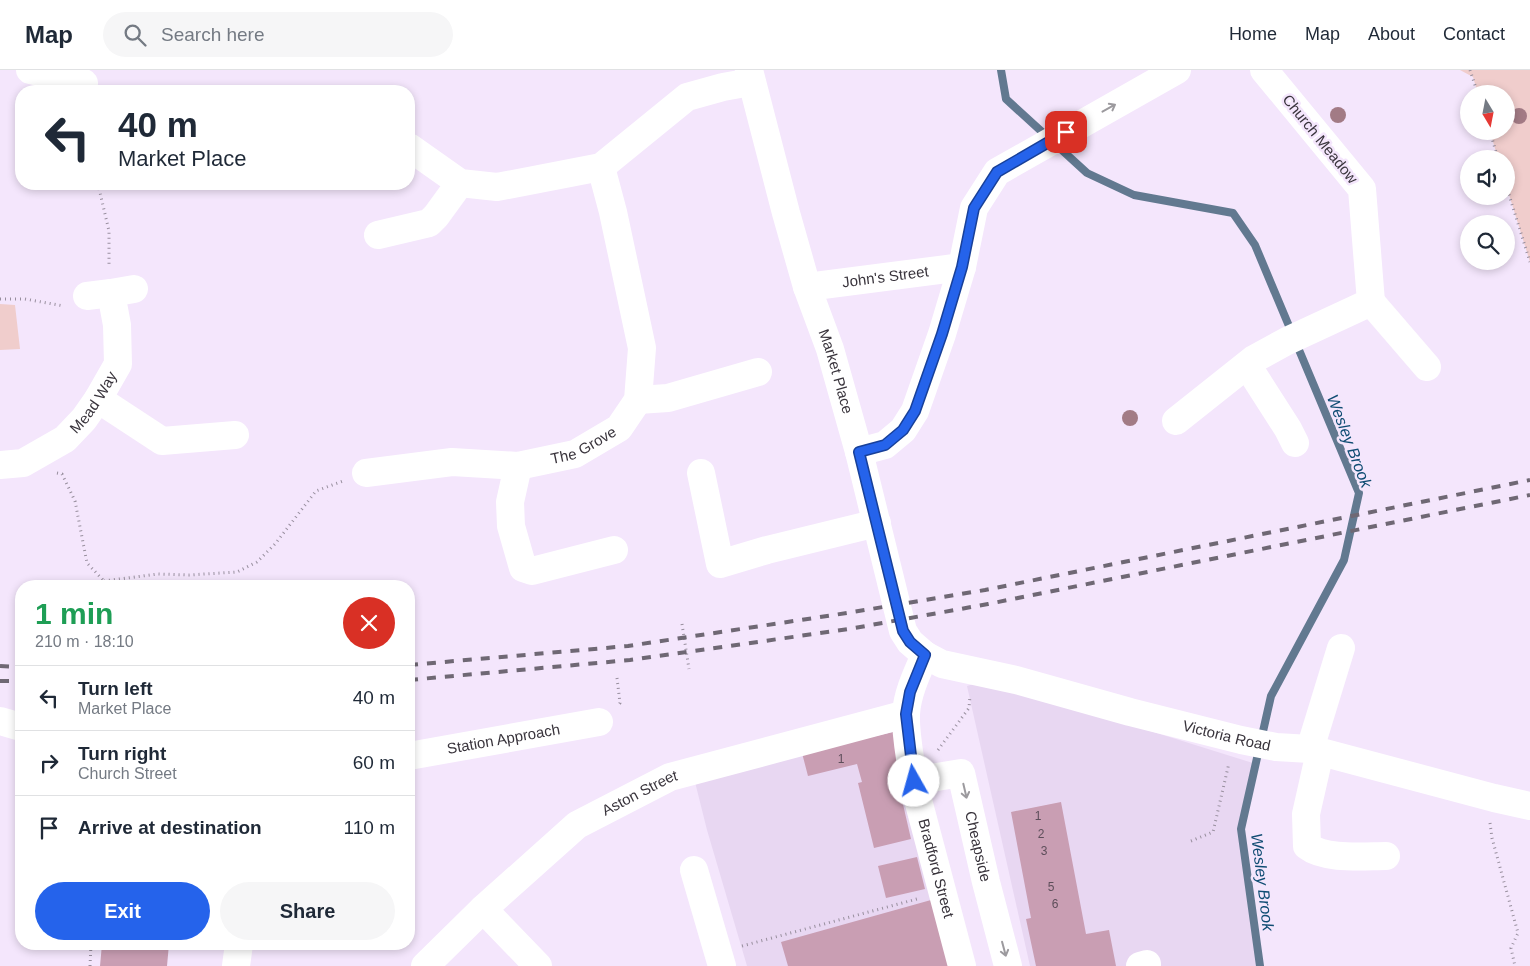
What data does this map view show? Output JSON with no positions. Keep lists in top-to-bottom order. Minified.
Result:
{"streets":{"street":["Church Meadow","John's Street","Market Place","Mead Way","The Grove","Victoria Road","Station Approach","Aston Street","Cheapside","Bradford Street"]},"crossings":[["John's Street","Market Place"],["Market Place","Victoria Road"],["Market Place","Bradford Street"],["Victoria Road","Bradford Street"],["Aston Street","Bradford Street"],["Cheapside","Bradford Street"]],"one_way":["Cheapside"],"water":["Wesley Brook"],"house_numbers":["1","1","2","3","5","6"],"north":"bottom","page":{"header":"Map","search":"Search here","nav":["Home","Map","About","Contact"],"turn":["40 m","Market Place"],"heading":["1 min","210 m · 18:10"],"list":[{"name":"Turn left","note":"Market Place","value":"40 m"},{"name":"Turn right","note":"Church Street","value":"60 m"},{"name":"Arrive at destination","value":"110 m"}],"buttons":["Exit","Share"]}}
